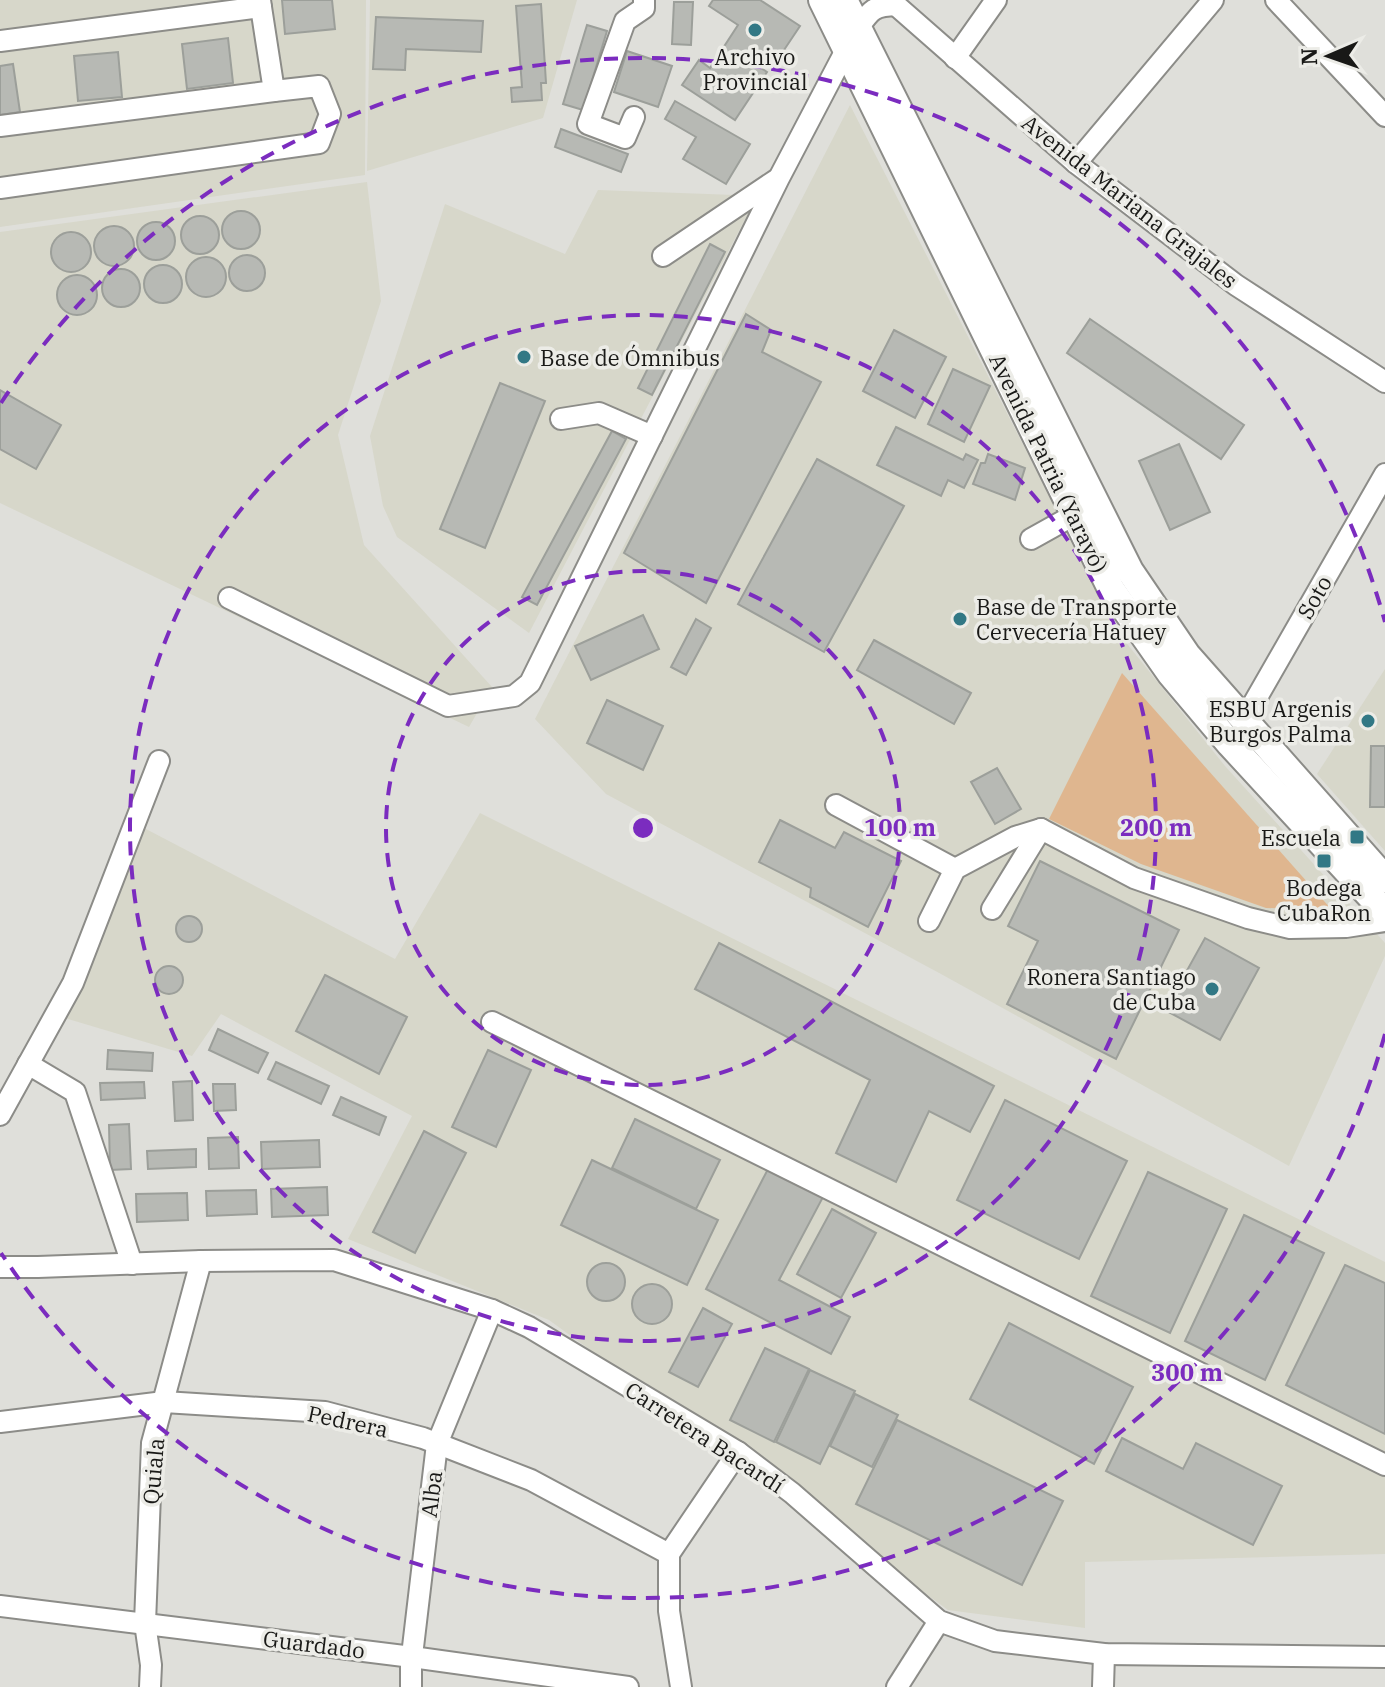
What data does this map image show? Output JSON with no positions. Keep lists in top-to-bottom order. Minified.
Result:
{"streets":{"main road":["Avenida Patria (Yarayó)"],"street":["Avenida Mariana Grajales","Soto","Pedrera","Carretera Bacardí","Quiala","Alba","Guardado"]},"crossings":[["Avenida Patria (Yarayó)","Soto"],["Pedrera","Quiala"],["Pedrera","Alba"],["Carretera Bacardí","Quiala"],["Carretera Bacardí","Alba"],["Quiala","Guardado"],["Alba","Guardado"]],"places":{"other":["Archivo Provincial","Base de Ómnibus","Base de Transporte Cervecería Hatuey","ESBU Argenis Burgos Palma","Ronera Santiago de Cuba"],"transit":["Escuela","Bodega CubaRon"]},"north":"left","rings":["100 m","200 m","300 m"]}
